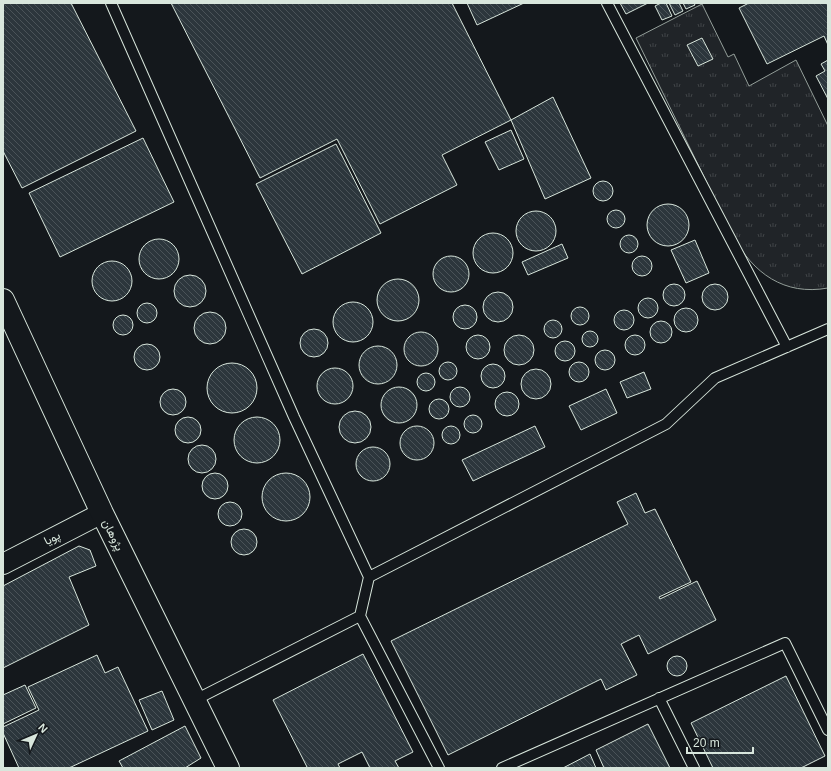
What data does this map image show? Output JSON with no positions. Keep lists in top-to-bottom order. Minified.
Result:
{"streets":{"main road":["پژوهان"],"street":["پویا"]},"crossings":[["پژوهان","پویا"]],"scale_bar":"20 m","north":"top right"}
